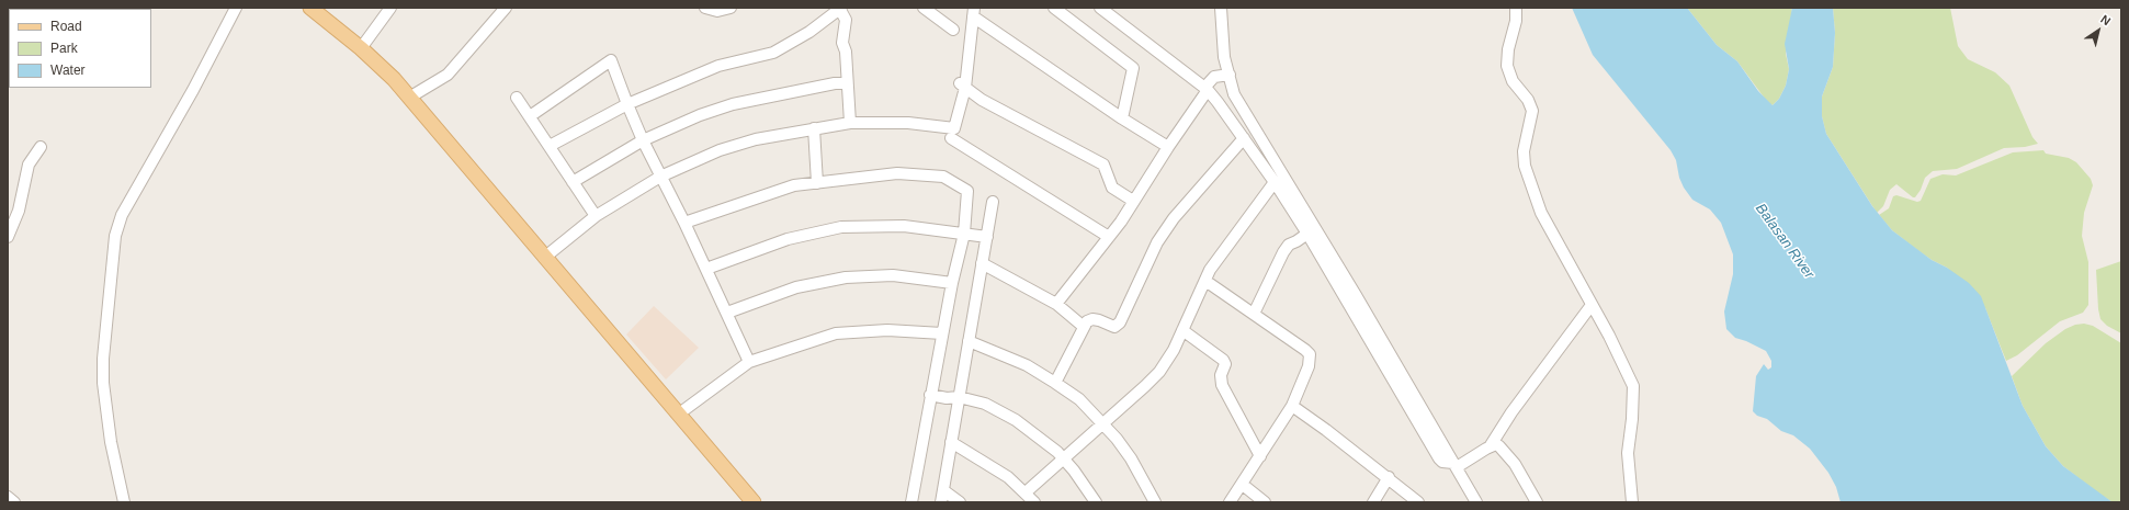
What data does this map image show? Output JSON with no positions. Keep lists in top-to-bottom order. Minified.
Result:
{"water":["Balasan River"],"legend":["Road","Park","Water"],"north":"top right"}
